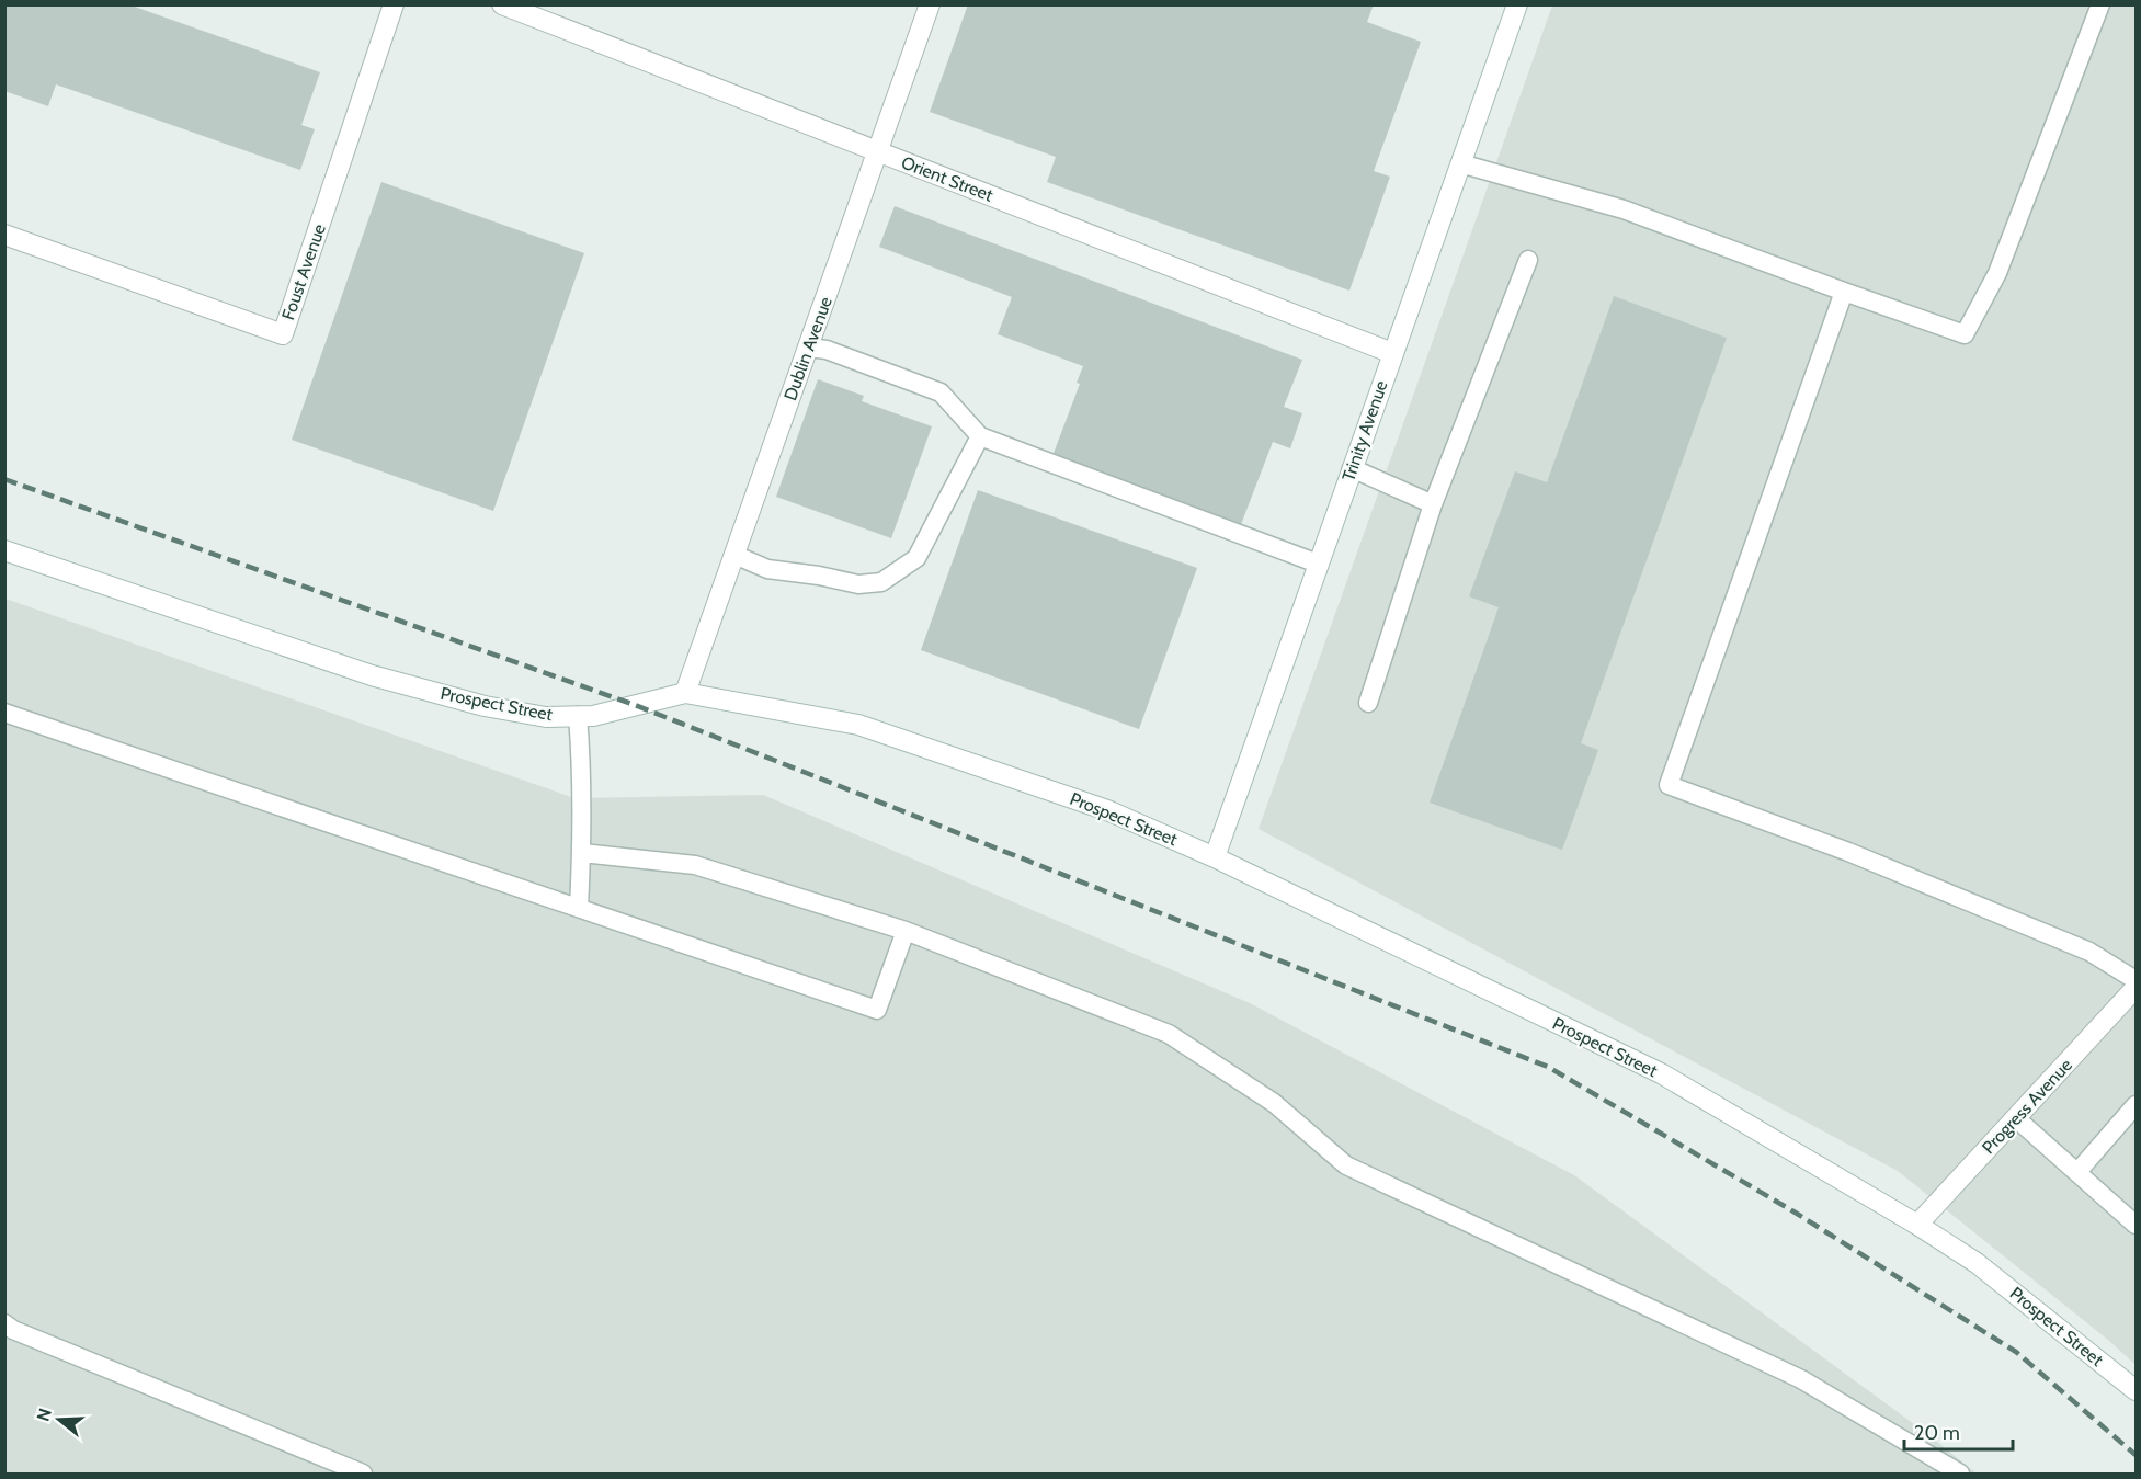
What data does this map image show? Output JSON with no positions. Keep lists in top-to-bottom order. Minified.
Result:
{"streets":{"street":["Orient Street","Foust Avenue","Dublin Avenue","Trinity Avenue","Prospect Street","Progress Avenue"]},"crossings":[["Orient Street","Dublin Avenue"],["Orient Street","Trinity Avenue"],["Dublin Avenue","Prospect Street"],["Trinity Avenue","Prospect Street"],["Prospect Street","Progress Avenue"]],"scale_bar":"20 m","north":"left"}
